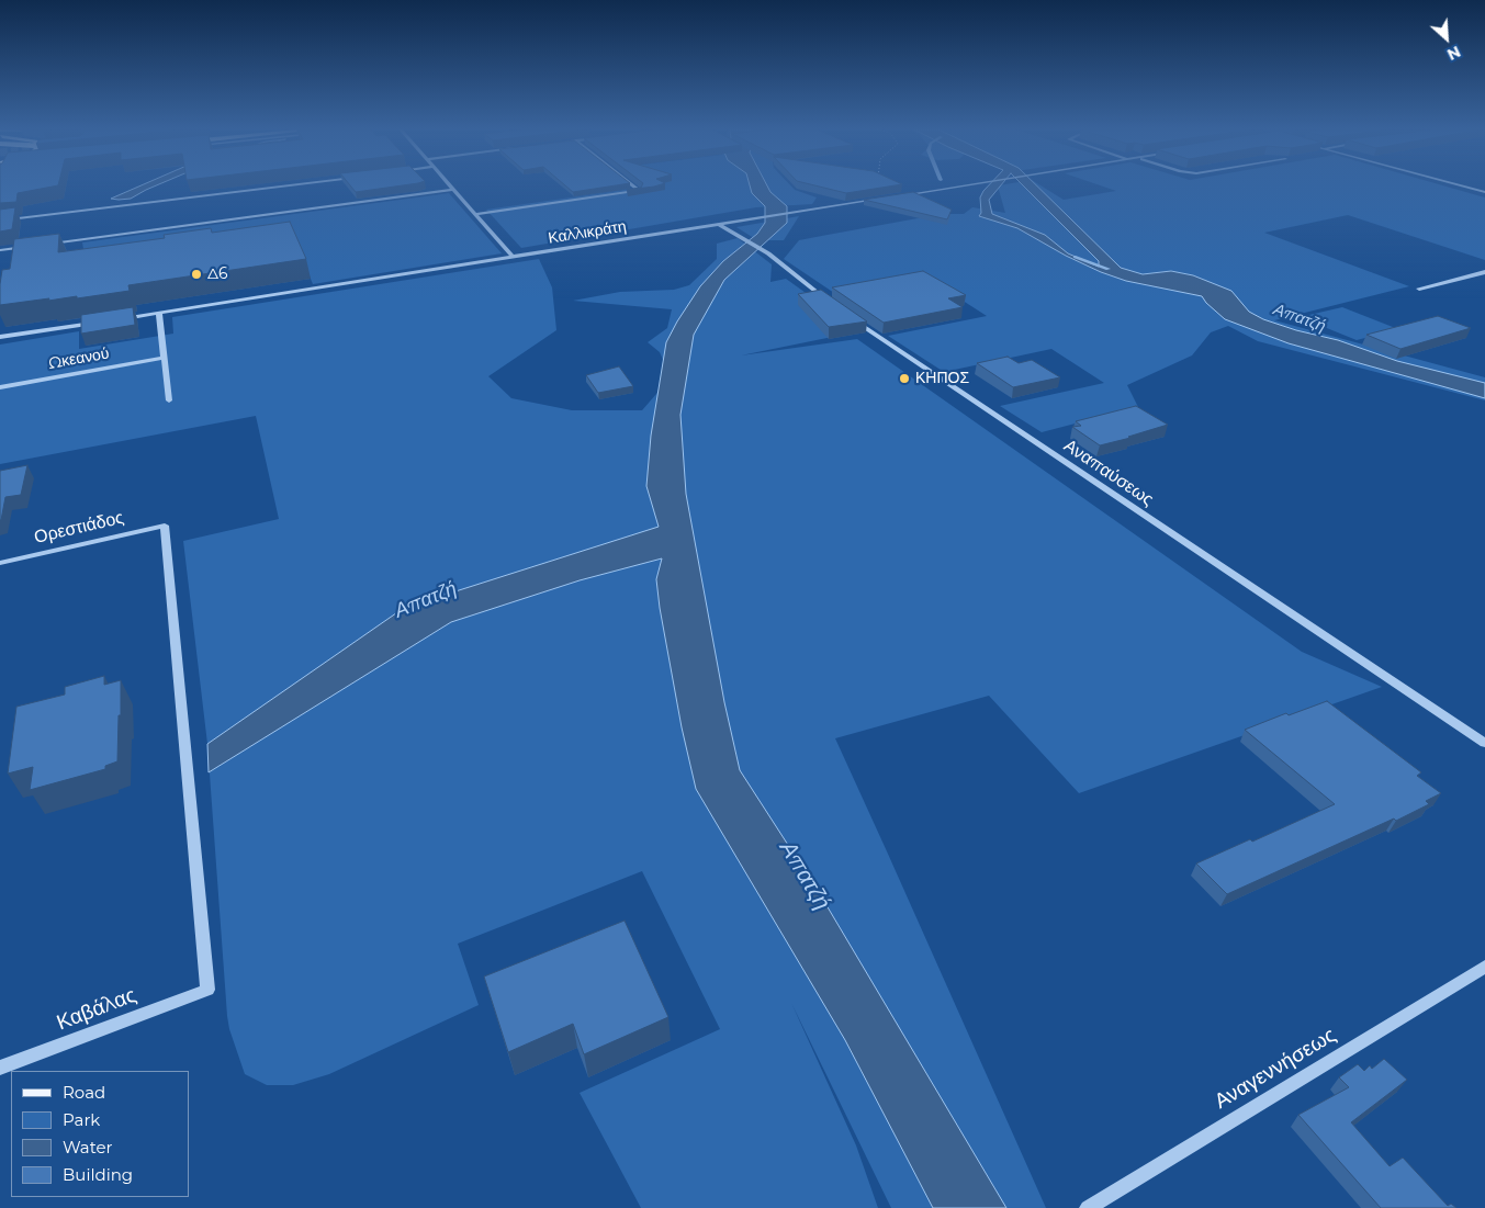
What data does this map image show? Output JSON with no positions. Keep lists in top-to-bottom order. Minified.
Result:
{"streets":{"street":["Καλλικράτη","Ωκεανού","Αναπαύσεως","Ορεστιάδος","Καβάλας","Αναγεννήσεως"]},"crossings":[["Ορεστιάδος","Καβάλας"]],"water":["Απατζή"],"places":["Δ6","ΚΗΠΟΣ"],"legend":["Road","Park","Water","Building"],"north":"bottom right"}
